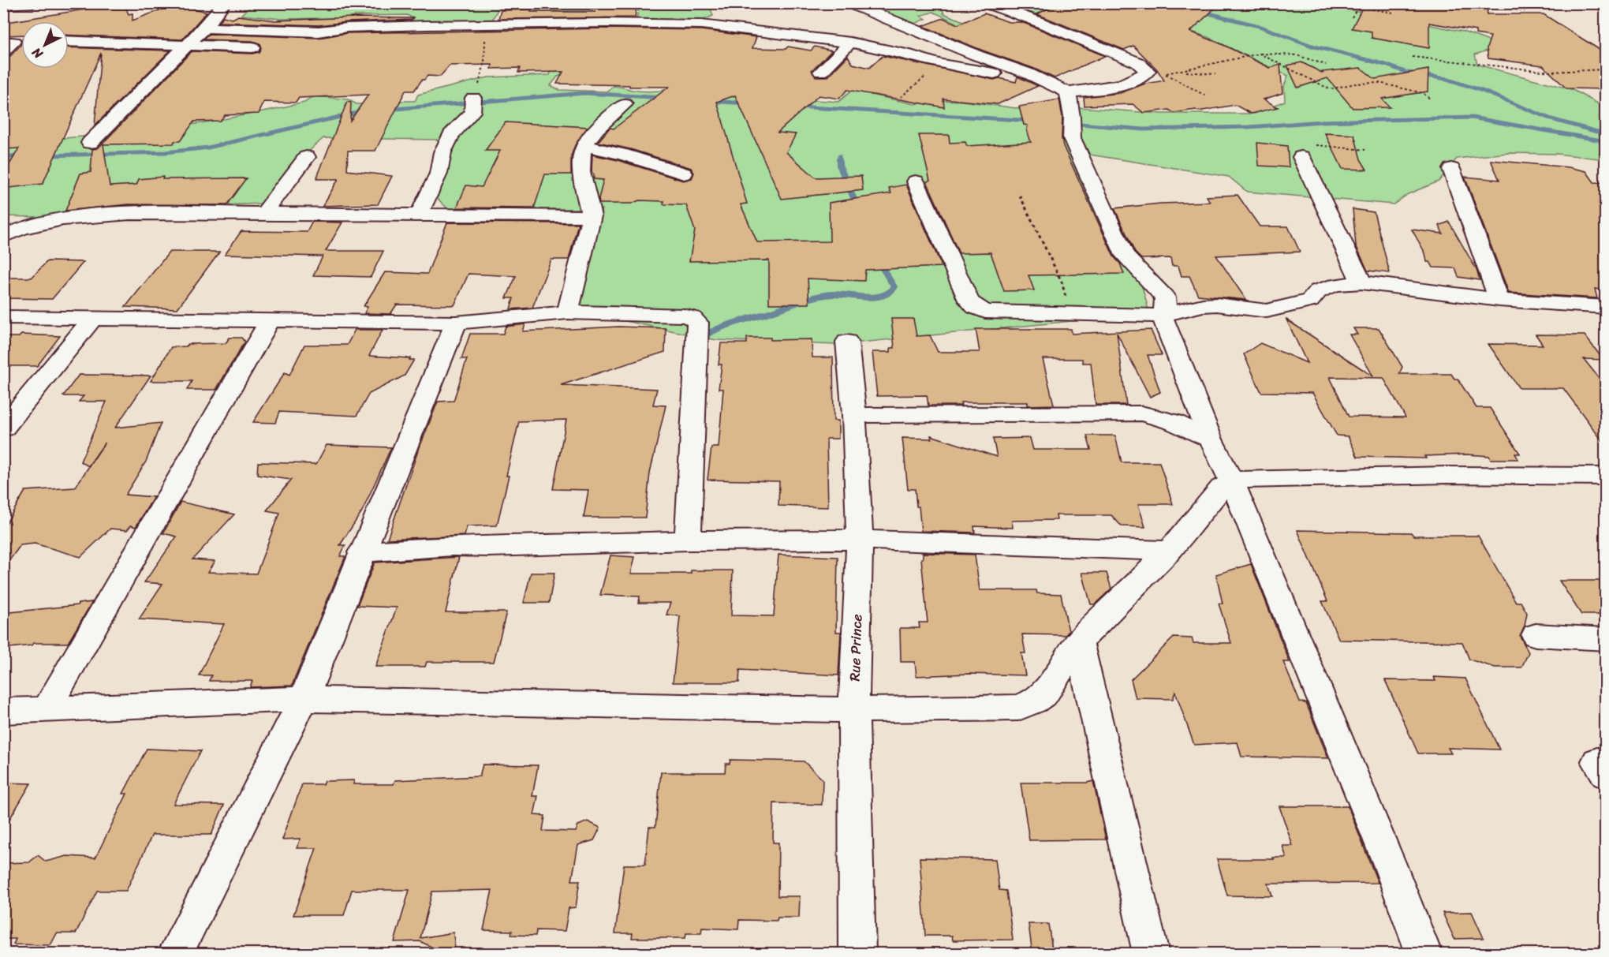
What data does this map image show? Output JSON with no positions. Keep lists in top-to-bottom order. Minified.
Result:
{"streets":{"street":["Rue Prince"]},"north":"bottom left"}
